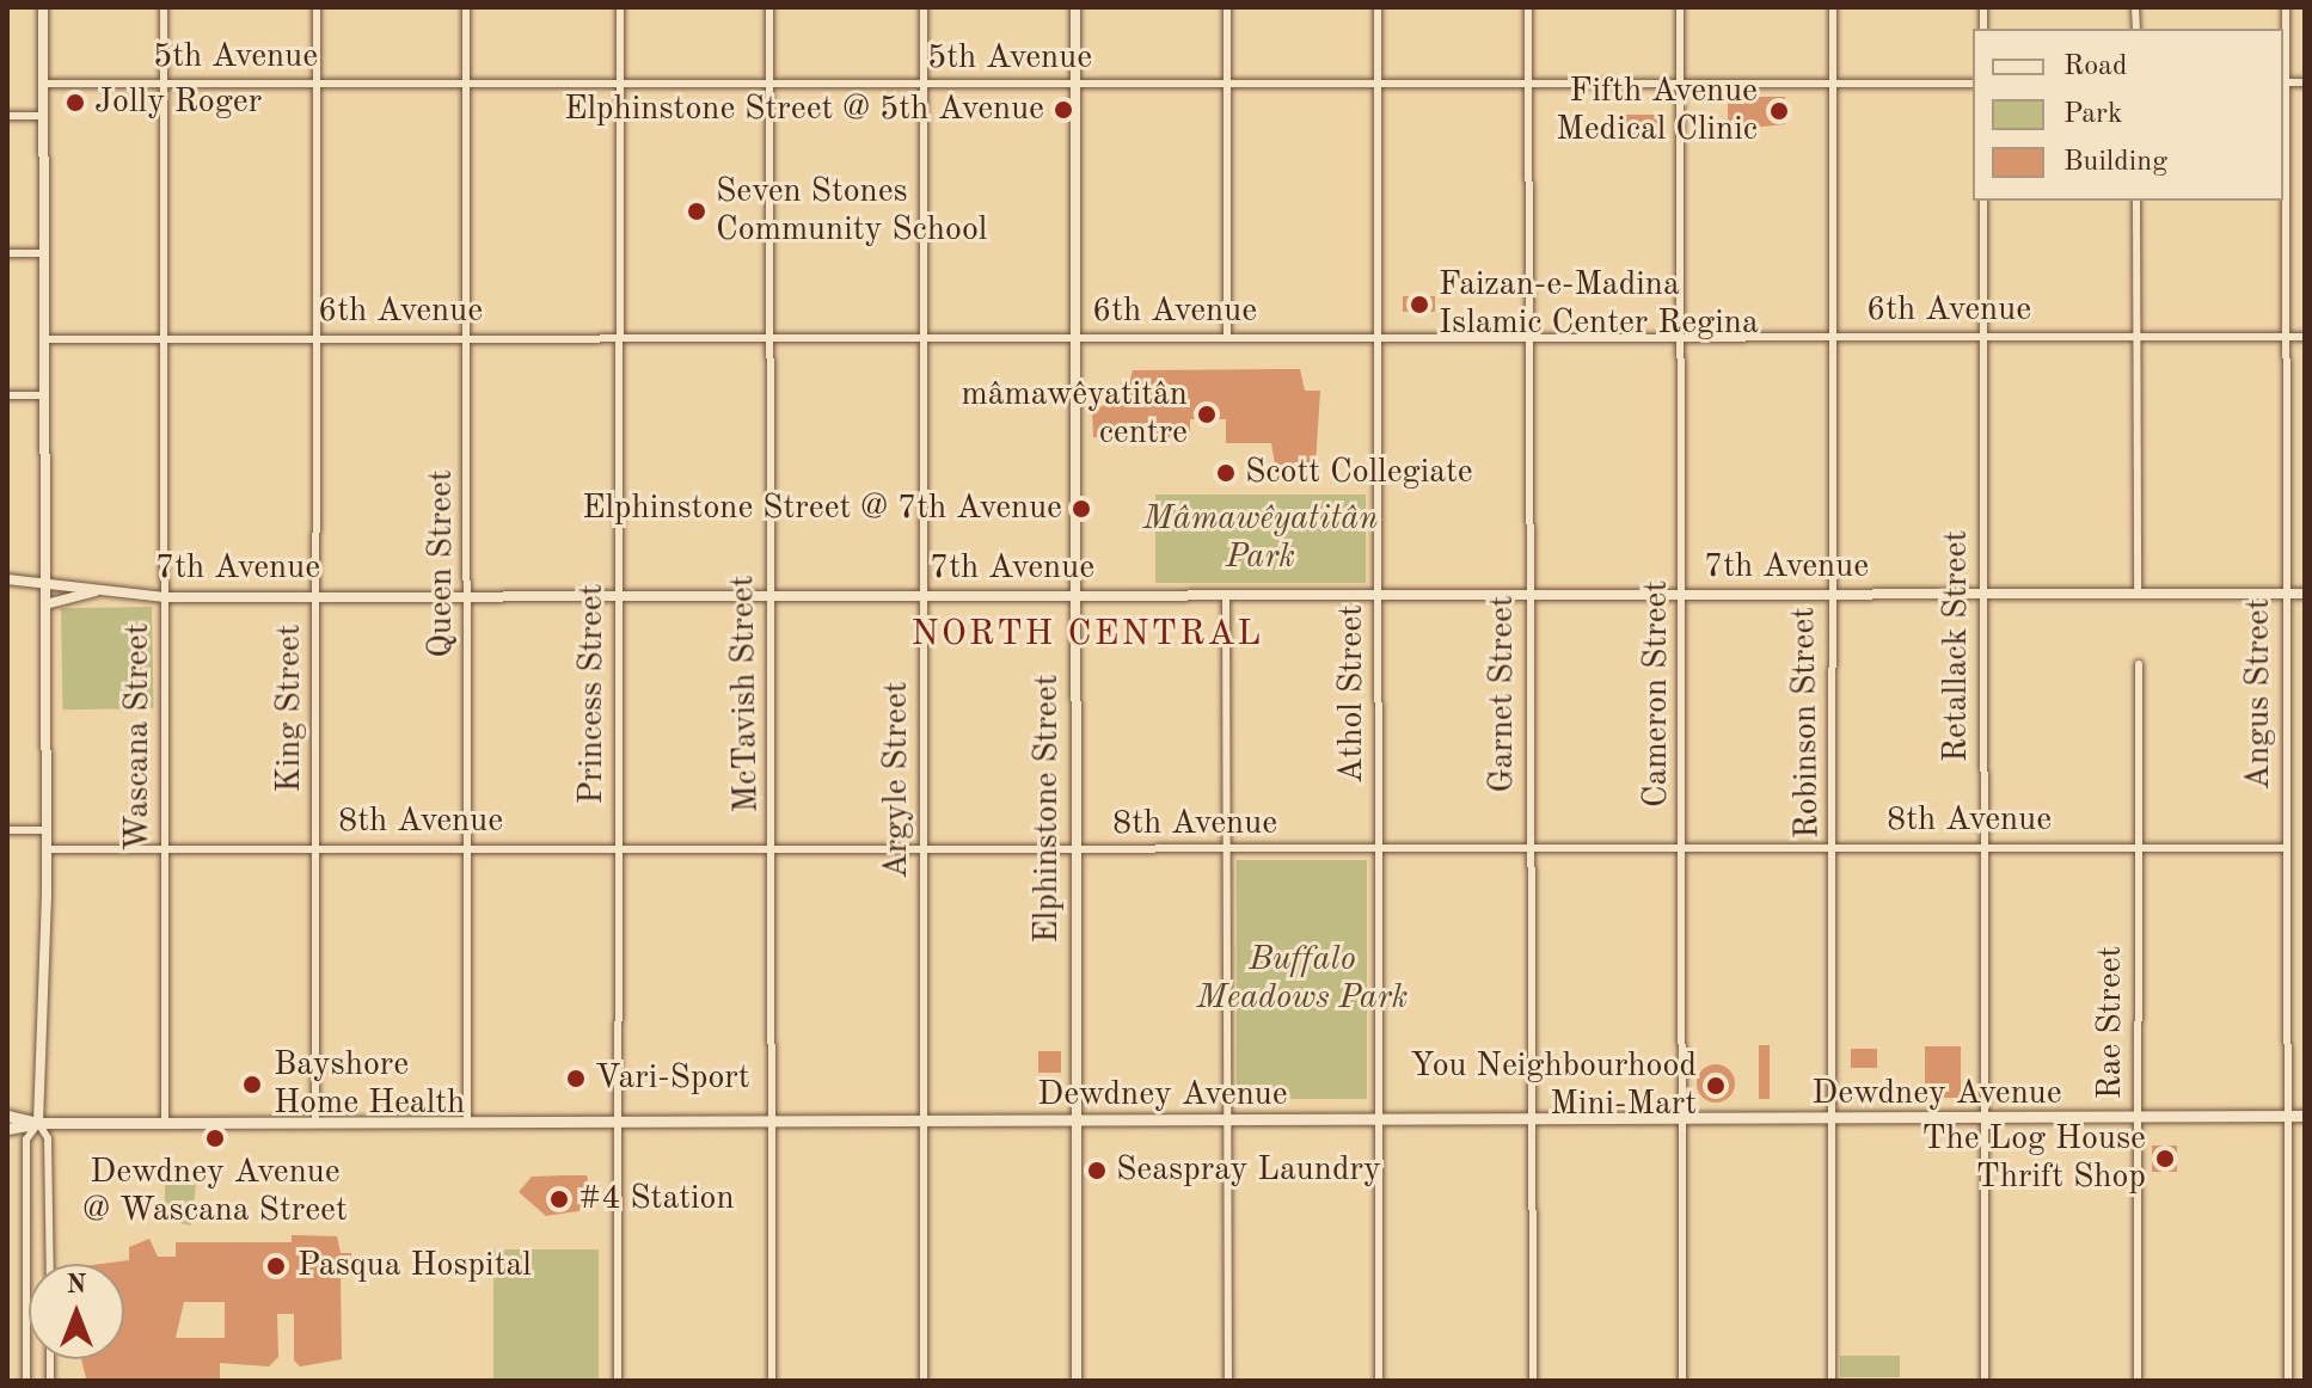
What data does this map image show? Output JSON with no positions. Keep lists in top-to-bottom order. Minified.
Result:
{"streets":{"main road":["Dewdney Avenue"],"street":["5th Avenue","6th Avenue","Queen Street","7th Avenue","Retallack Street","Princess Street","McTavish Street","Athol Street","Garnet Street","Cameron Street","Angus Street","King Street","Robinson Street","Wascana Street","Argyle Street","Elphinstone Street","8th Avenue","Rae Street"]},"crossings":[["5th Avenue","Queen Street"],["5th Avenue","Princess Street"],["5th Avenue","McTavish Street"],["5th Avenue","Athol Street"],["5th Avenue","Garnet Street"],["5th Avenue","Cameron Street"],["5th Avenue","King Street"],["5th Avenue","Robinson Street"],["5th Avenue","Wascana Street"],["5th Avenue","Argyle Street"],["5th Avenue","Elphinstone Street"],["6th Avenue","Queen Street"],["6th Avenue","Retallack Street"],["6th Avenue","Princess Street"],["6th Avenue","McTavish Street"],["6th Avenue","Athol Street"],["6th Avenue","Garnet Street"],["6th Avenue","Cameron Street"],["6th Avenue","Angus Street"],["6th Avenue","King Street"],["6th Avenue","Robinson Street"],["6th Avenue","Wascana Street"],["6th Avenue","Argyle Street"],["6th Avenue","Elphinstone Street"],["Queen Street","7th Avenue"],["Queen Street","8th Avenue"],["Queen Street","Dewdney Avenue"],["7th Avenue","Retallack Street"],["7th Avenue","Princess Street"],["7th Avenue","McTavish Street"],["7th Avenue","Athol Street"],["7th Avenue","Garnet Street"],["7th Avenue","Cameron Street"],["7th Avenue","Angus Street"],["7th Avenue","King Street"],["7th Avenue","Robinson Street"],["7th Avenue","Wascana Street"],["7th Avenue","Argyle Street"],["7th Avenue","Elphinstone Street"],["Retallack Street","8th Avenue"],["Retallack Street","Dewdney Avenue"],["Princess Street","8th Avenue"],["Princess Street","Dewdney Avenue"],["McTavish Street","8th Avenue"],["McTavish Street","Dewdney Avenue"],["Athol Street","8th Avenue"],["Athol Street","Dewdney Avenue"],["Garnet Street","8th Avenue"],["Garnet Street","Dewdney Avenue"],["Cameron Street","8th Avenue"],["Cameron Street","Dewdney Avenue"],["Angus Street","8th Avenue"],["Angus Street","Dewdney Avenue"],["King Street","8th Avenue"],["King Street","Dewdney Avenue"],["Robinson Street","8th Avenue"],["Robinson Street","Dewdney Avenue"],["Wascana Street","8th Avenue"],["Wascana Street","Dewdney Avenue"],["Argyle Street","8th Avenue"],["Argyle Street","Dewdney Avenue"],["Elphinstone Street","8th Avenue"],["Elphinstone Street","Dewdney Avenue"],["8th Avenue","Rae Street"],["Rae Street","Dewdney Avenue"]],"districts":["NORTH CENTRAL"],"parks":["Mâmawêyatitân Park","Buffalo Meadows Park"],"places":["Jolly Roger","Elphinstone Street @ 5th Avenue","Fifth Avenue Medical Clinic","Seven Stones Community School","Faizan-e-Madina Islamic Center Regina","mâmawêyatitân centre","Scott Collegiate","Elphinstone Street @ 7th Avenue","Vari-Sport","Bayshore Home Health","You Neighbourhood Mini-Mart","Dewdney Avenue @ Wascana Street","The Log House Thrift Shop","Seaspray Laundry","#4 Station","Pasqua Hospital"],"legend":["Road","Park","Building"],"north":"top"}
